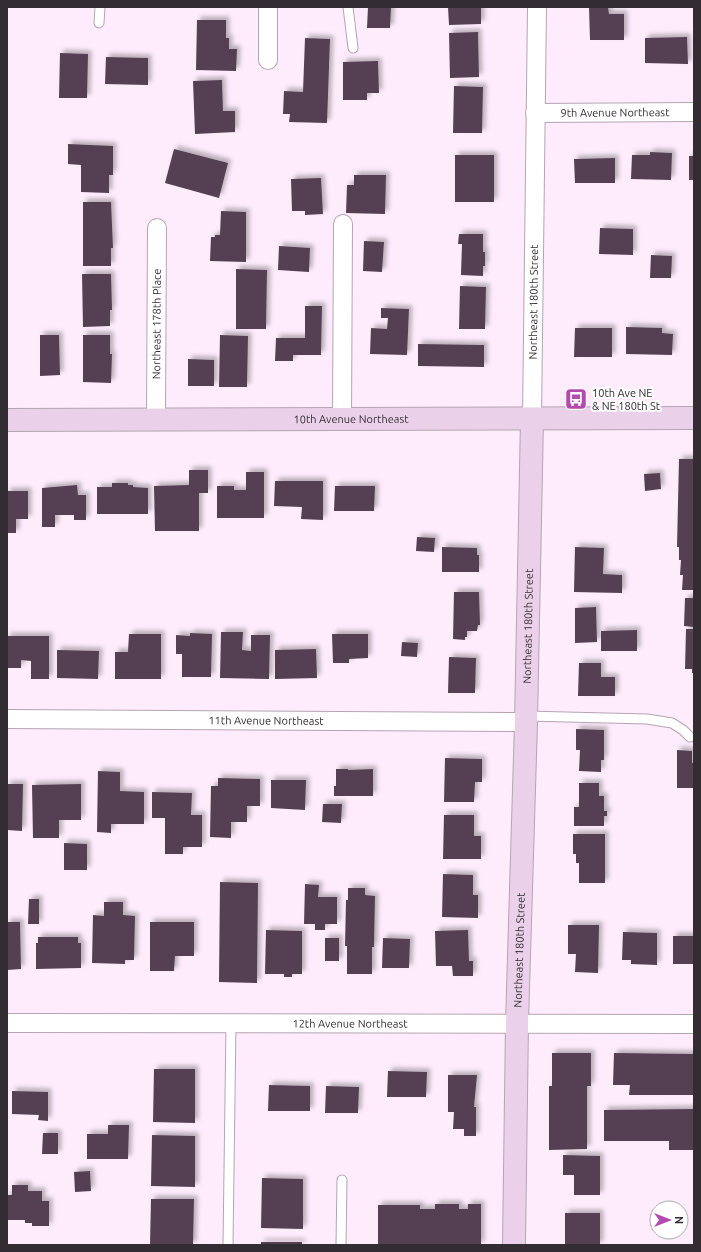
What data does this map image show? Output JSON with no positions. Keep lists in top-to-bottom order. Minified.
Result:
{"streets":{"street":["9th Avenue Northeast","Northeast 180th Street","Northeast 178th Place","10th Avenue Northeast","11th Avenue Northeast","12th Avenue Northeast"]},"crossings":[["9th Avenue Northeast","Northeast 180th Street"],["Northeast 180th Street","10th Avenue Northeast"],["Northeast 180th Street","11th Avenue Northeast"],["Northeast 180th Street","12th Avenue Northeast"],["Northeast 178th Place","10th Avenue Northeast"]],"places":{"bus stop":["10th Ave NE & NE 180th St"]},"north":"right"}
